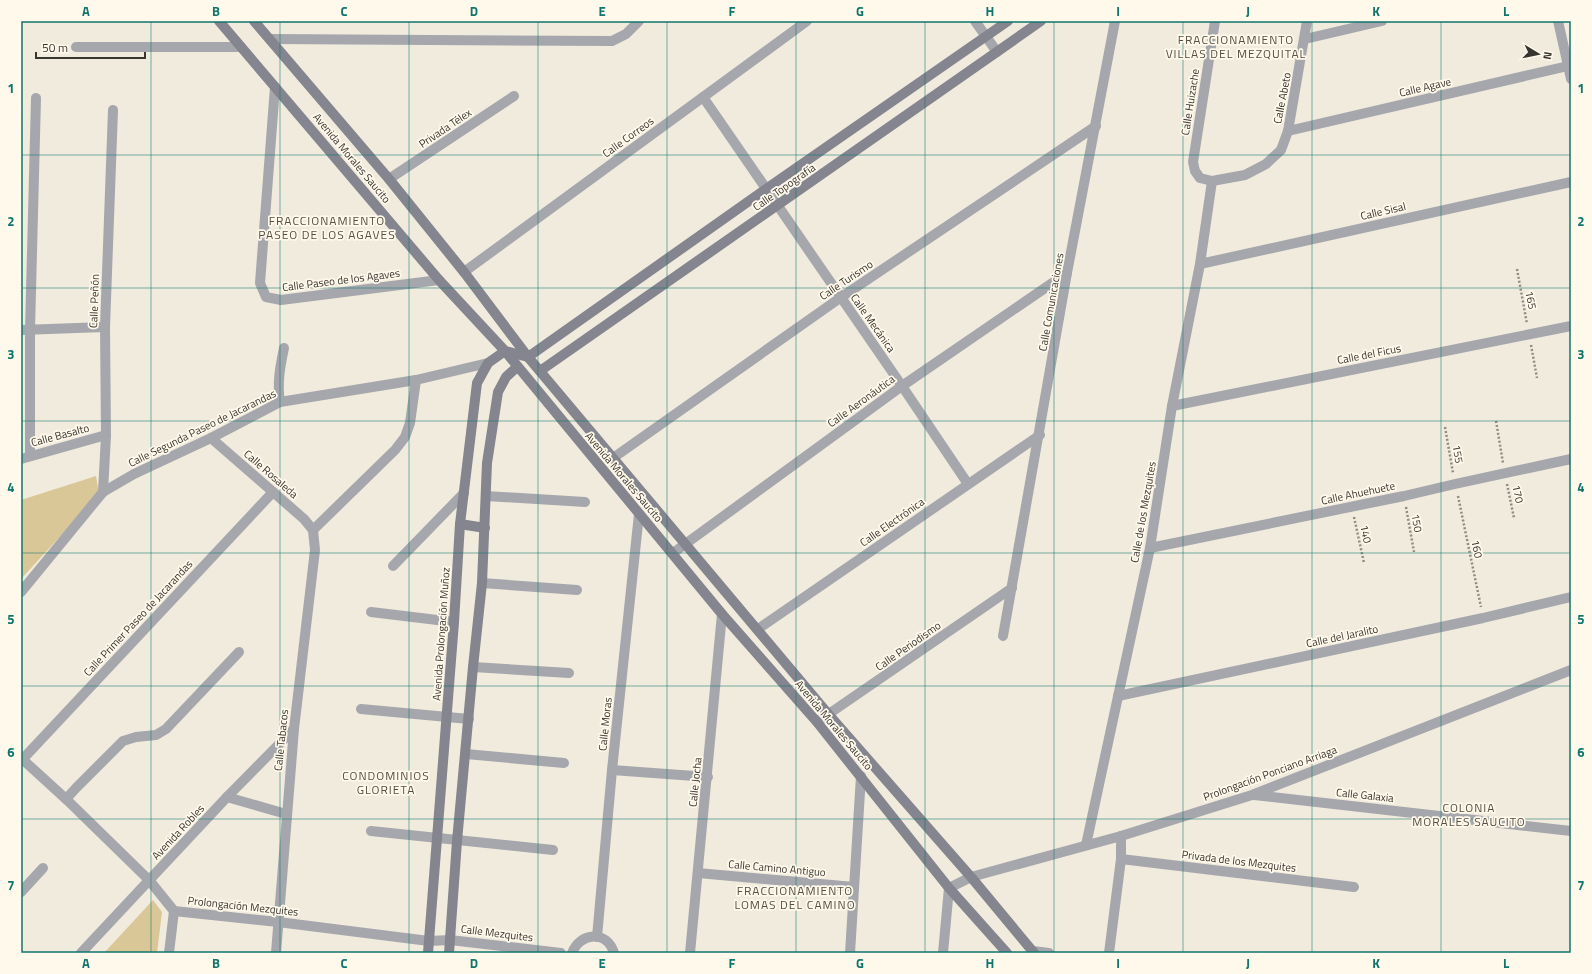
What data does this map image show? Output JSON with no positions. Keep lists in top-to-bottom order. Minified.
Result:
{"streets":{"street":["Calle Agave","Calle Abeto","Calle Huizache","Privada Télex","Calle Correos","Avenida Morales Saucito","Calle Topografía","Calle Sisal","Calle Paseo de los Agaves","Calle Turismo","Calle Peñón","Calle Comunicaciones","Calle Mecánica","Calle del Ficus","Calle Aeronáutica","Calle Segunda Paseo de Jacarandas","Calle Basalto","Calle Rosaleda","Calle Ahuehuete","Calle de los Mezquites","Calle Electrónica","Calle Primer Paseo de Jacarandas","Avenida Prolongación Muñoz","Calle del Jaralito","Calle Periodismo","Calle Moras","Calle Tabacos","Prolongación Ponciano Arriaga","Calle Jocha","Calle Galaxia","Avenida Robles","Privada de los Mezquites","Calle Camino Antiguo","Prolongación Mezquites","Calle Mezquites"],"path":["165","155","170","150","140","160"]},"crossings":[["Calle Agave","Calle Abeto"],["Calle Abeto","Calle Huizache"],["Calle Abeto","Calle de los Mezquites"],["Calle Huizache","Calle de los Mezquites"],["Privada Télex","Avenida Morales Saucito"],["Calle Correos","Avenida Morales Saucito"],["Calle Correos","Calle Mecánica"],["Avenida Morales Saucito","Calle Topografía"],["Avenida Morales Saucito","Calle Paseo de los Agaves"],["Avenida Morales Saucito","Calle Turismo"],["Avenida Morales Saucito","Calle Aeronáutica"],["Avenida Morales Saucito","Calle Electrónica"],["Avenida Morales Saucito","Avenida Prolongación Muñoz"],["Avenida Morales Saucito","Calle Periodismo"],["Avenida Morales Saucito","Calle Moras"],["Avenida Morales Saucito","Prolongación Ponciano Arriaga"],["Avenida Morales Saucito","Calle Jocha"],["Calle Topografía","Calle Mecánica"],["Calle Sisal","Calle de los Mezquites"],["Calle Turismo","Calle Comunicaciones"],["Calle Turismo","Calle Mecánica"],["165","Calle del Ficus"],["Calle Peñón","Calle Segunda Paseo de Jacarandas"],["Calle Peñón","Calle Basalto"],["Calle Comunicaciones","Calle Aeronáutica"],["Calle Comunicaciones","Calle Electrónica"],["Calle Comunicaciones","Calle Periodismo"],["Calle Mecánica","Calle Aeronáutica"],["Calle Mecánica","Calle Electrónica"],["Calle del Ficus","Calle de los Mezquites"],["Calle Segunda Paseo de Jacarandas","Calle Rosaleda"],["Calle Segunda Paseo de Jacarandas","Avenida Prolongación Muñoz"],["155","Calle Ahuehuete"],["155","160"],["Calle Rosaleda","Calle Primer Paseo de Jacarandas"],["Calle Rosaleda","Calle Tabacos"],["Calle Ahuehuete","170"],["Calle Ahuehuete","Calle de los Mezquites"],["Calle Ahuehuete","150"],["Calle Ahuehuete","140"],["Calle Ahuehuete","160"],["Calle de los Mezquites","Calle del Jaralito"],["Calle de los Mezquites","Prolongación Ponciano Arriaga"],["160","Calle del Jaralito"],["Calle Primer Paseo de Jacarandas","Prolongación Mezquites"],["Avenida Prolongación Muñoz","Prolongación Mezquites"],["Avenida Prolongación Muñoz","Calle Mezquites"],["Calle Tabacos","Avenida Robles"],["Calle Tabacos","Prolongación Mezquites"],["Prolongación Ponciano Arriaga","Calle Galaxia"],["Calle Jocha","Calle Camino Antiguo"],["Avenida Robles","Prolongación Mezquites"],["Prolongación Mezquites","Calle Mezquites"]],"districts":["FRACCIONAMIENTO VILLAS DEL MEZQUITAL","FRACCIONAMIENTO PASEO DE LOS AGAVES","CONDOMINIOS GLORIETA","COLONIA MORALES SAUCITO","FRACCIONAMIENTO LOMAS DEL CAMINO"],"scale_bar":"50 m","north":"right","grid":{"columns":["A","B","C","D","E","F","G","H","I","J","K","L"],"rows":["1","2","3","4","5","6","7"]}}
